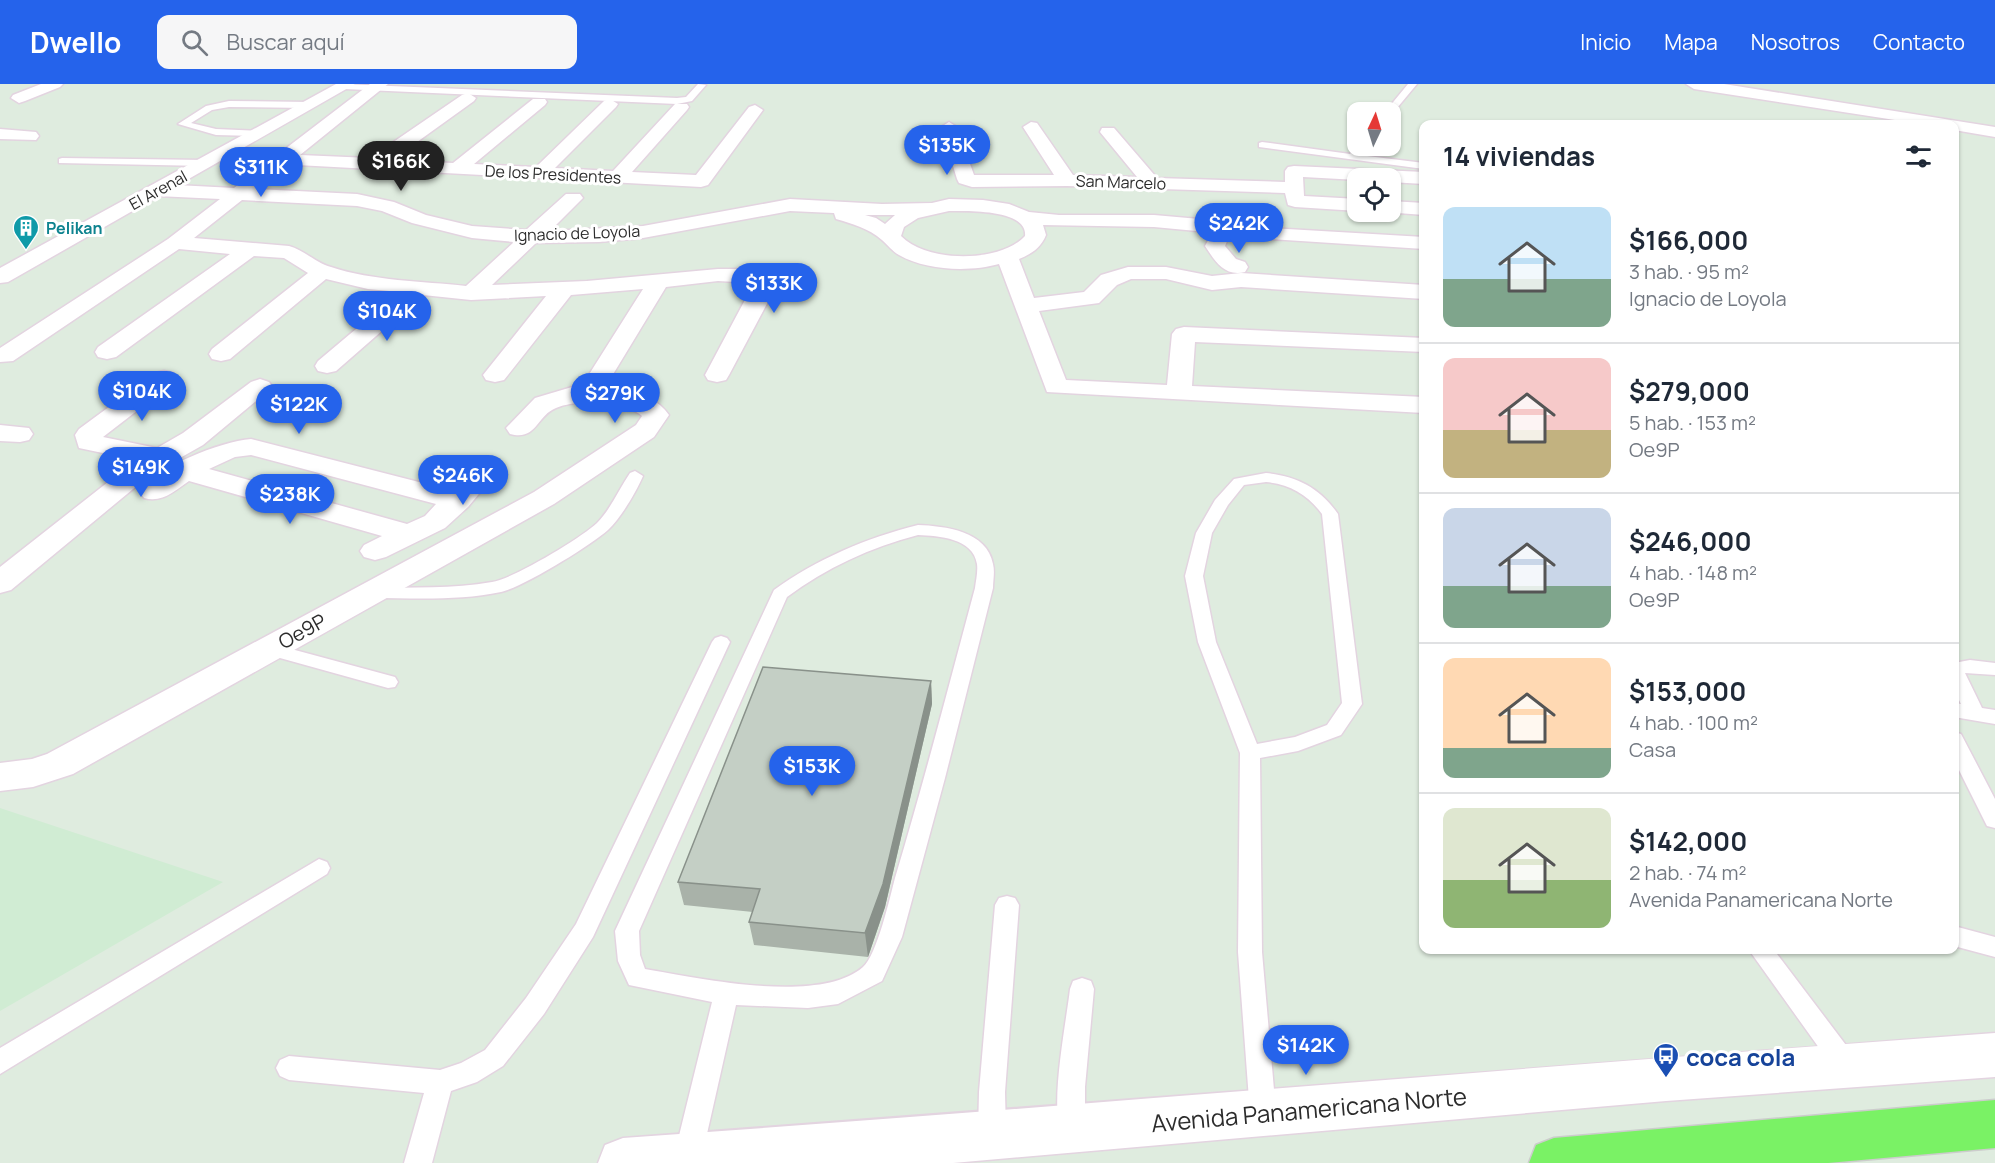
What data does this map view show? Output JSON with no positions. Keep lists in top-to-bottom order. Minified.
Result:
{"streets":{"street":["De los Presidentes","San Marcelo","El Arenal","Ignacio de Loyola","Oe9P","Avenida Panamericana Norte"]},"crossings":[["El Arenal","Ignacio de Loyola"]],"places":{"building":["Pelikan"],"bus stop":["coca cola"]},"north":"top","page":{"header":"Dwello","search":"Buscar aquí","nav":["Inicio","Mapa","Nosotros","Contacto"],"heading":"14 viviendas","price":["$135K","$166K","$311K","$242K","$133K","$104K","$104K","$279K","$122K","$149K","$246K","$238K","$153K","$142K"],"list":[{"name":"$166,000","note":"3 hab. · 95 m² · Ignacio de Loyola"},{"name":"$279,000","note":"5 hab. · 153 m² · Oe9P"},{"name":"$246,000","note":"4 hab. · 148 m² · Oe9P"},{"name":"$153,000","note":"4 hab. · 100 m² · Casa"},{"name":"$142,000","note":"2 hab. · 74 m² · Avenida Panamericana Norte"}]}}
